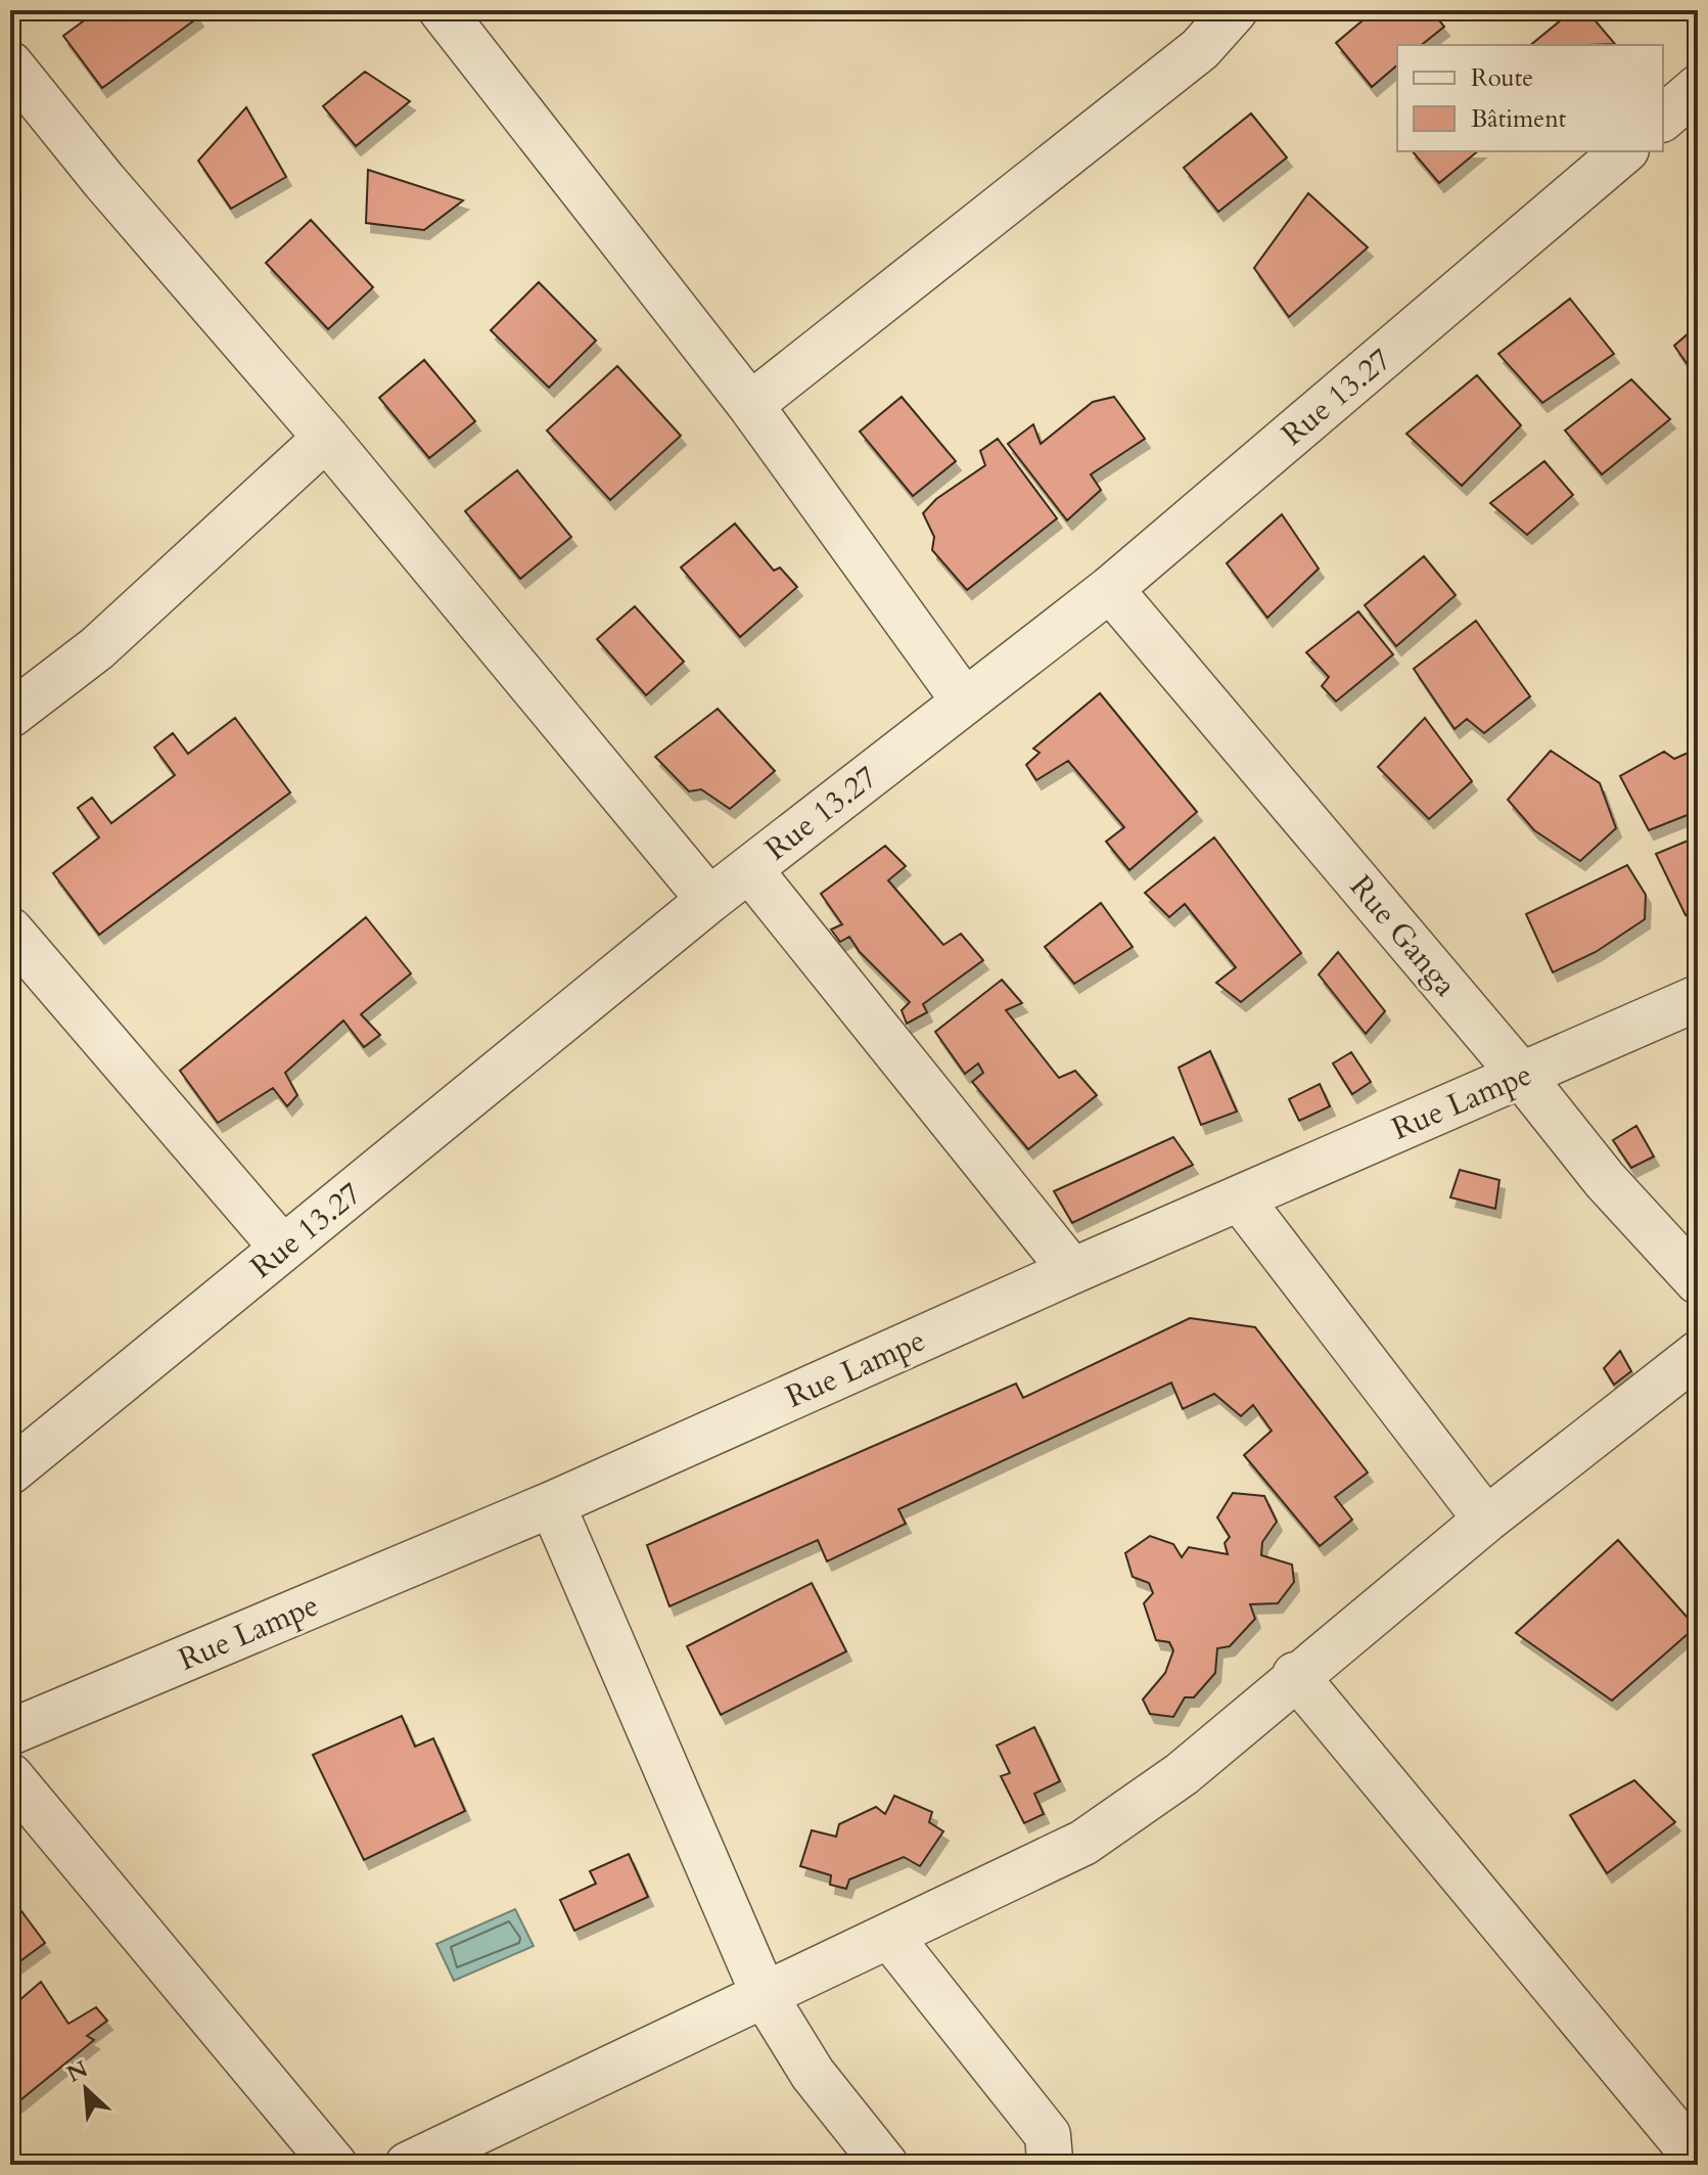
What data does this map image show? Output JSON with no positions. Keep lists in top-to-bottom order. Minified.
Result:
{"streets":{"street":["Rue 13.27","Rue Ganga","Rue Lampe"]},"crossings":[["Rue 13.27","Rue Ganga"],["Rue Ganga","Rue Lampe"]],"legend":["Route","Bâtiment"],"north":"top left"}
